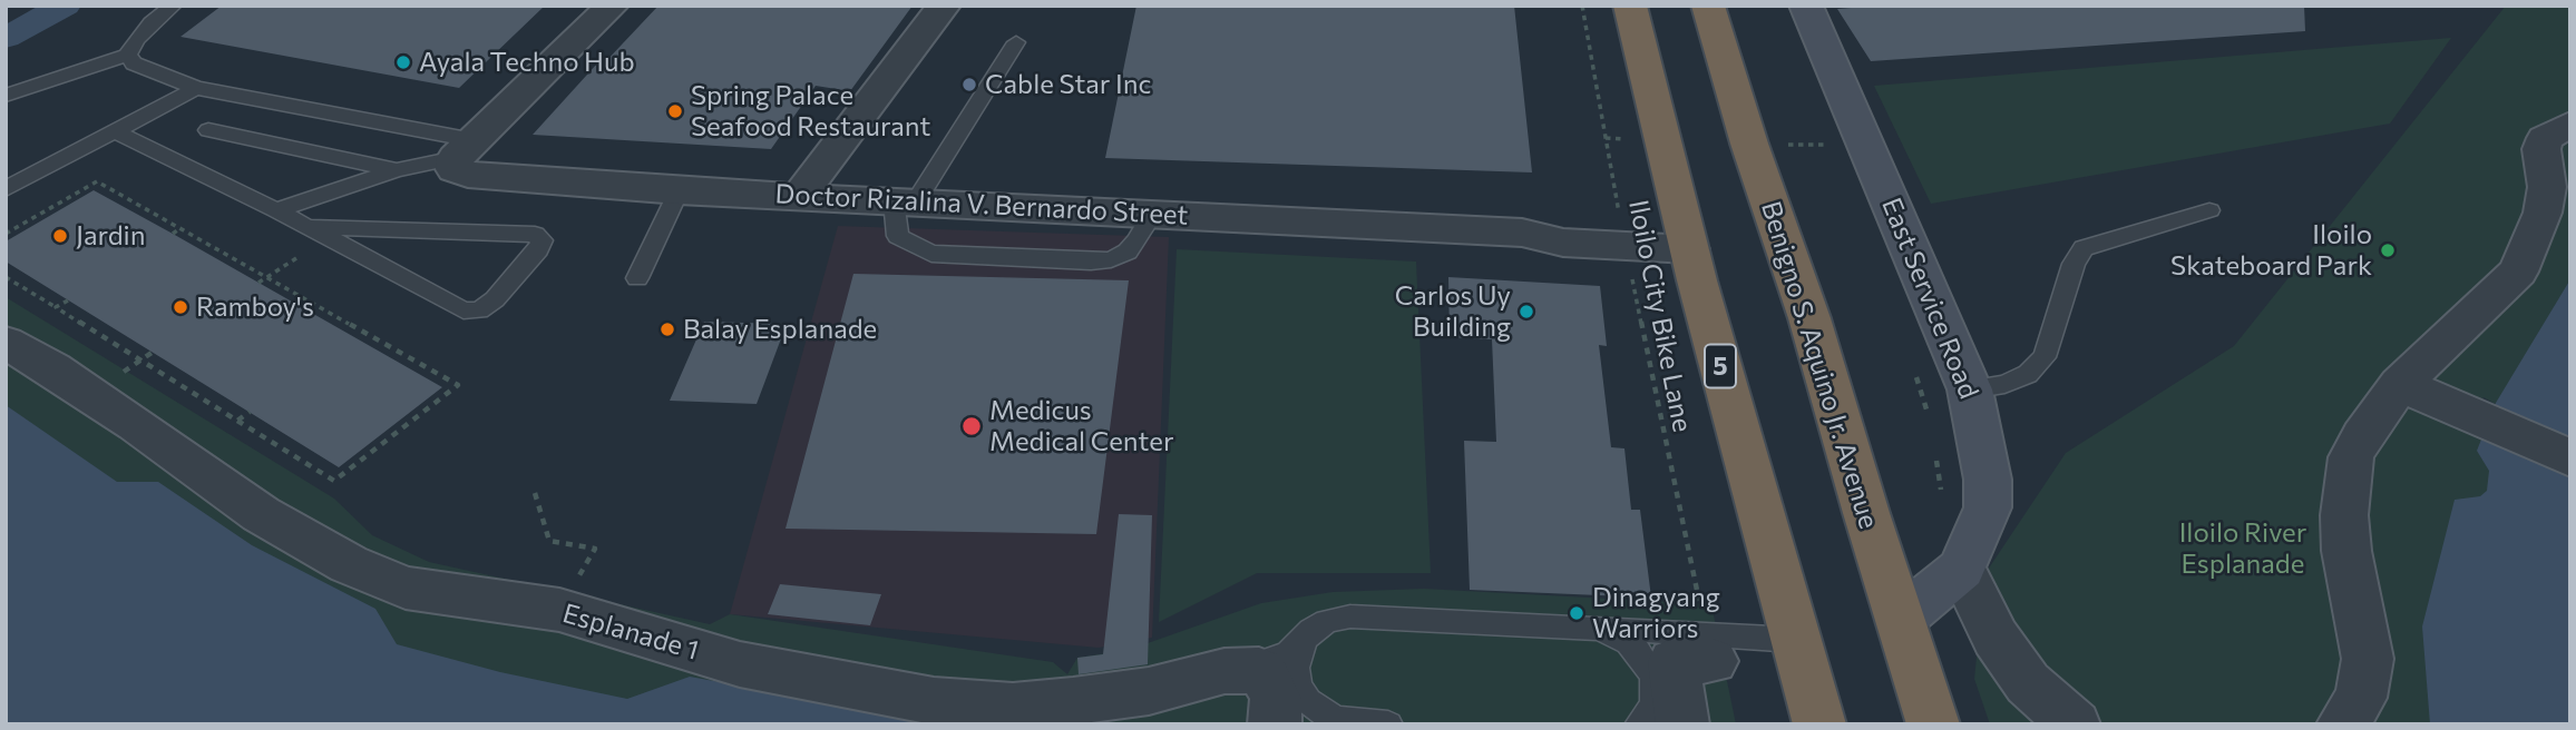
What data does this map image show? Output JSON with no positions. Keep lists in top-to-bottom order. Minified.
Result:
{"streets":{"highway":["Benigno S. Aquino Jr. Avenue","5"],"main road":["East Service Road"],"street":["Doctor Rizalina V. Bernardo Street","Esplanade 1"],"path":["Iloilo City Bike Lane"]},"crossings":[["Doctor Rizalina V. Bernardo Street","Iloilo City Bike Lane"],["Doctor Rizalina V. Bernardo Street","5"],["East Service Road","Benigno S. Aquino Jr. Avenue"]],"parks":["Iloilo River Esplanade"],"places":["Ayala Techno Hub","Cable Star Inc","Spring Palace Seafood Restaurant","Jardin","Iloilo Skateboard Park","Ramboy's","Carlos Uy Building","Balay Esplanade","Medicus Medical Center","Dinagyang Warriors"]}
